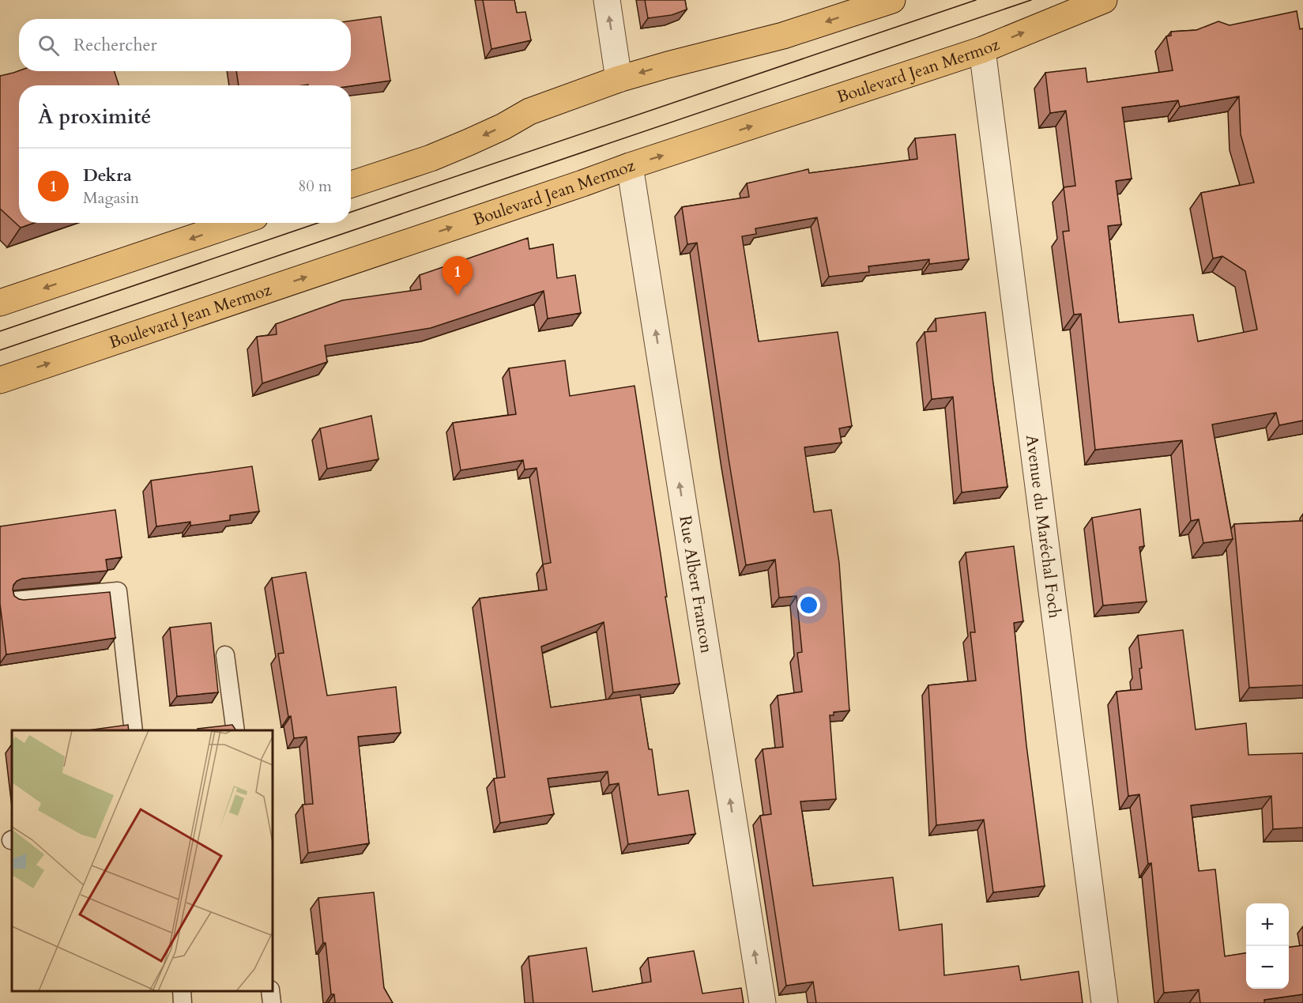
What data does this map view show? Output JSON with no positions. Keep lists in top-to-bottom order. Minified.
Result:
{"streets":{"main road":["Boulevard Jean Mermoz"],"street":["Avenue du Maréchal Foch","Rue Albert Francon"]},"crossings":[["Boulevard Jean Mermoz","Avenue du Maréchal Foch"],["Boulevard Jean Mermoz","Rue Albert Francon"]],"one_way":["Rue Albert Francon"],"page":{"search":"Rechercher","heading":"À proximité","list":[{"mark":"1","name":"Dekra","note":"Magasin","value":"80 m"}],"pins":"1","map_buttons":["+","−"]}}
